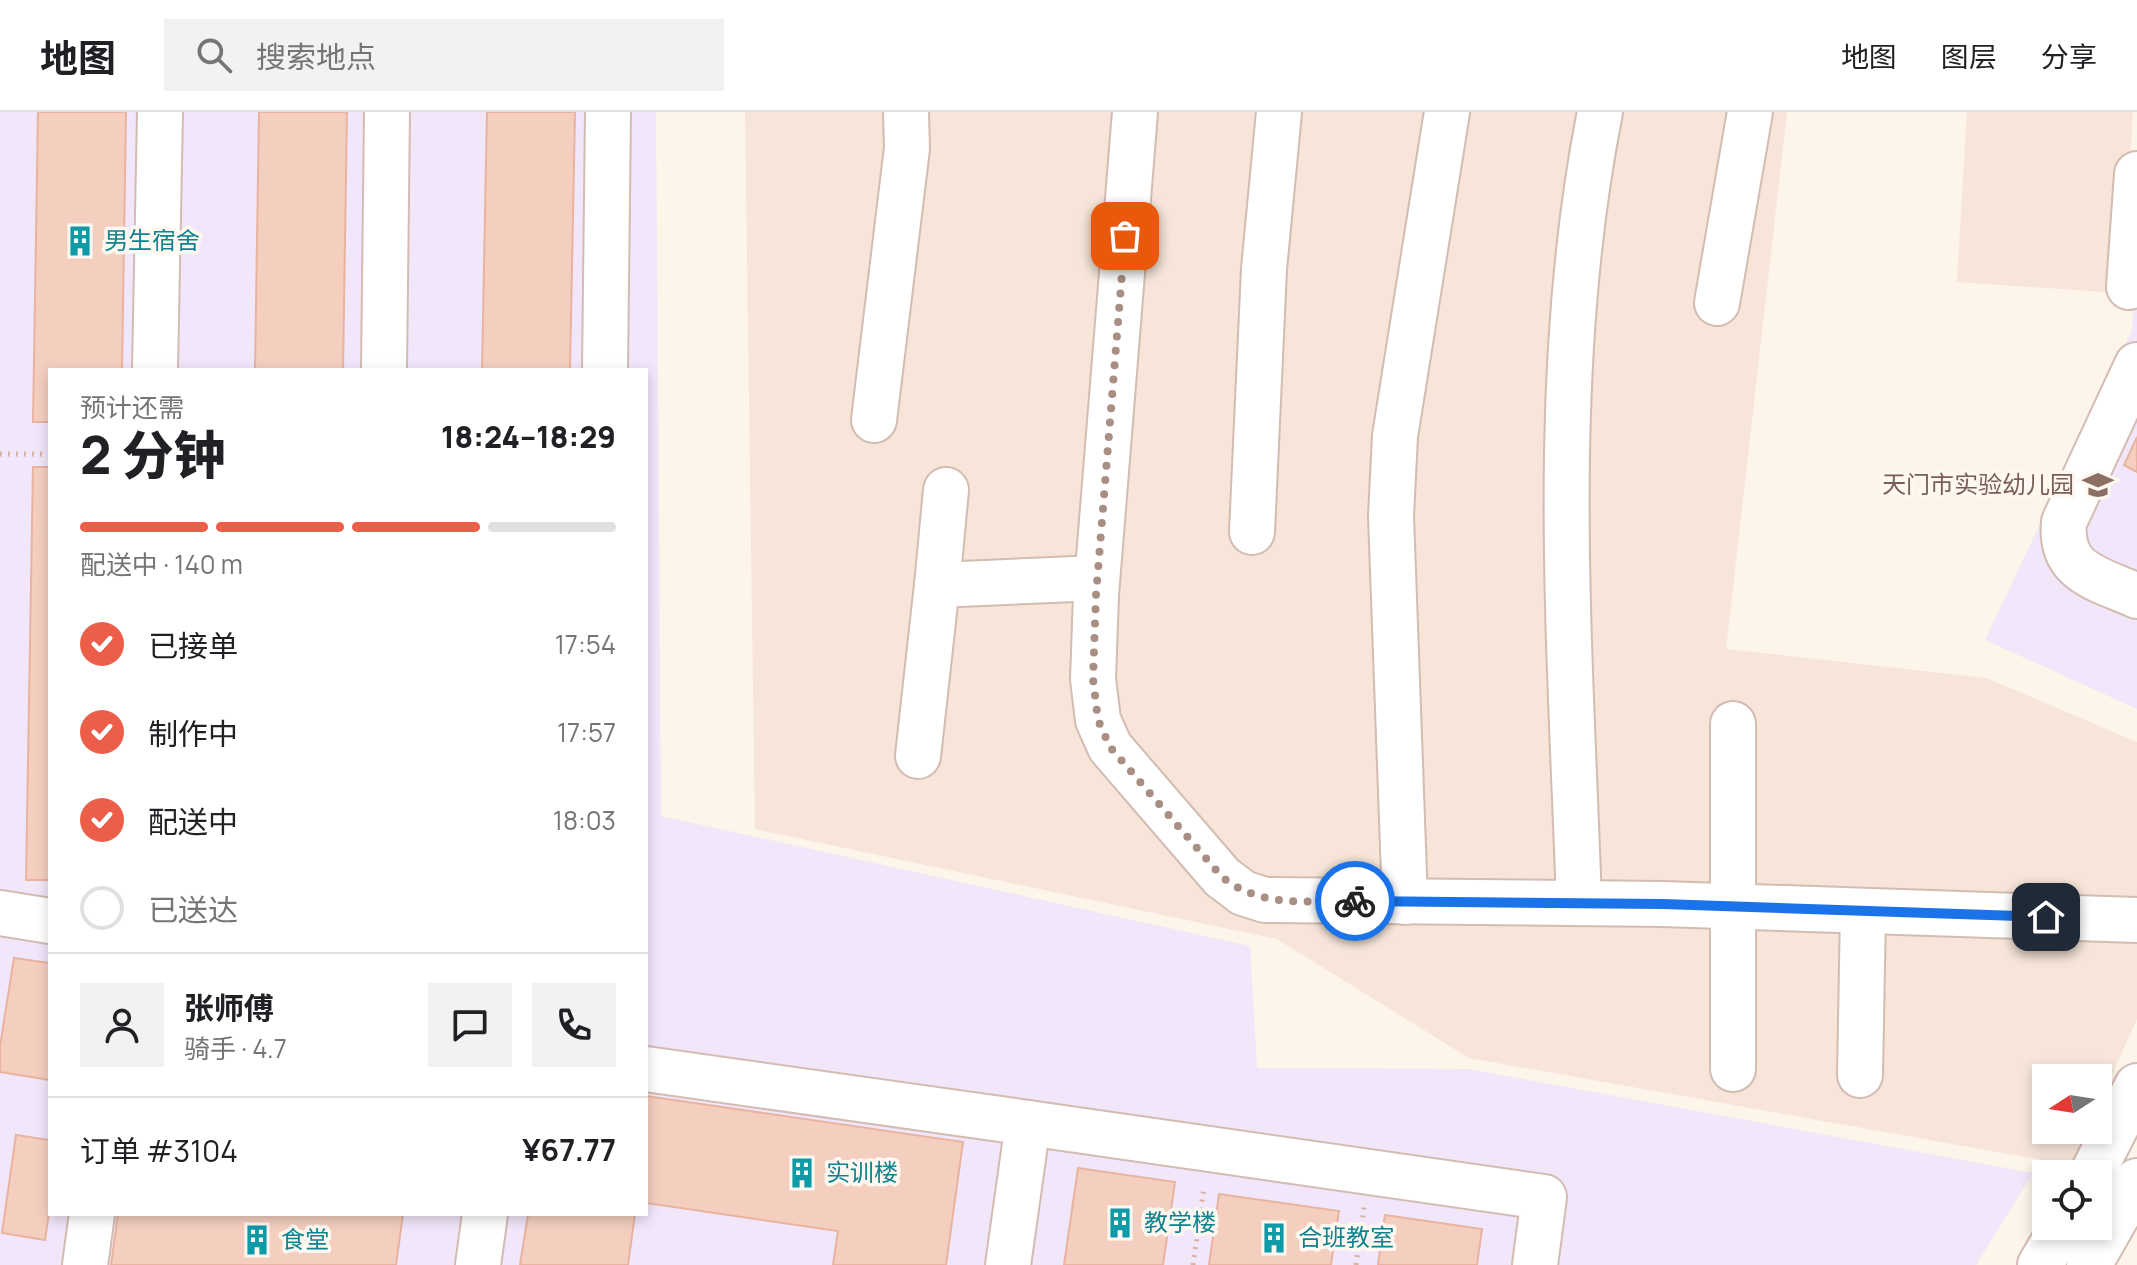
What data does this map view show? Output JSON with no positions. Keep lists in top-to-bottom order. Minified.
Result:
{"places":{"building":["男生宿舍","实训楼","教学楼","合班教室","食堂"],"school or university":["天门市实验幼儿园"]},"north":"left","page":{"header":"地图","search":"搜索地点","nav":["地图","图层","分享"],"heading":["2 分钟","预计还需","18:24–18:29"],"panel":["张师傅","骑手 · 4.7","订单 #3104","¥67.77"],"bar":"配送中 · 140 m","list":[["已接单","17:54"],["制作中","17:57"],["配送中","18:03"],"已送达"]}}
